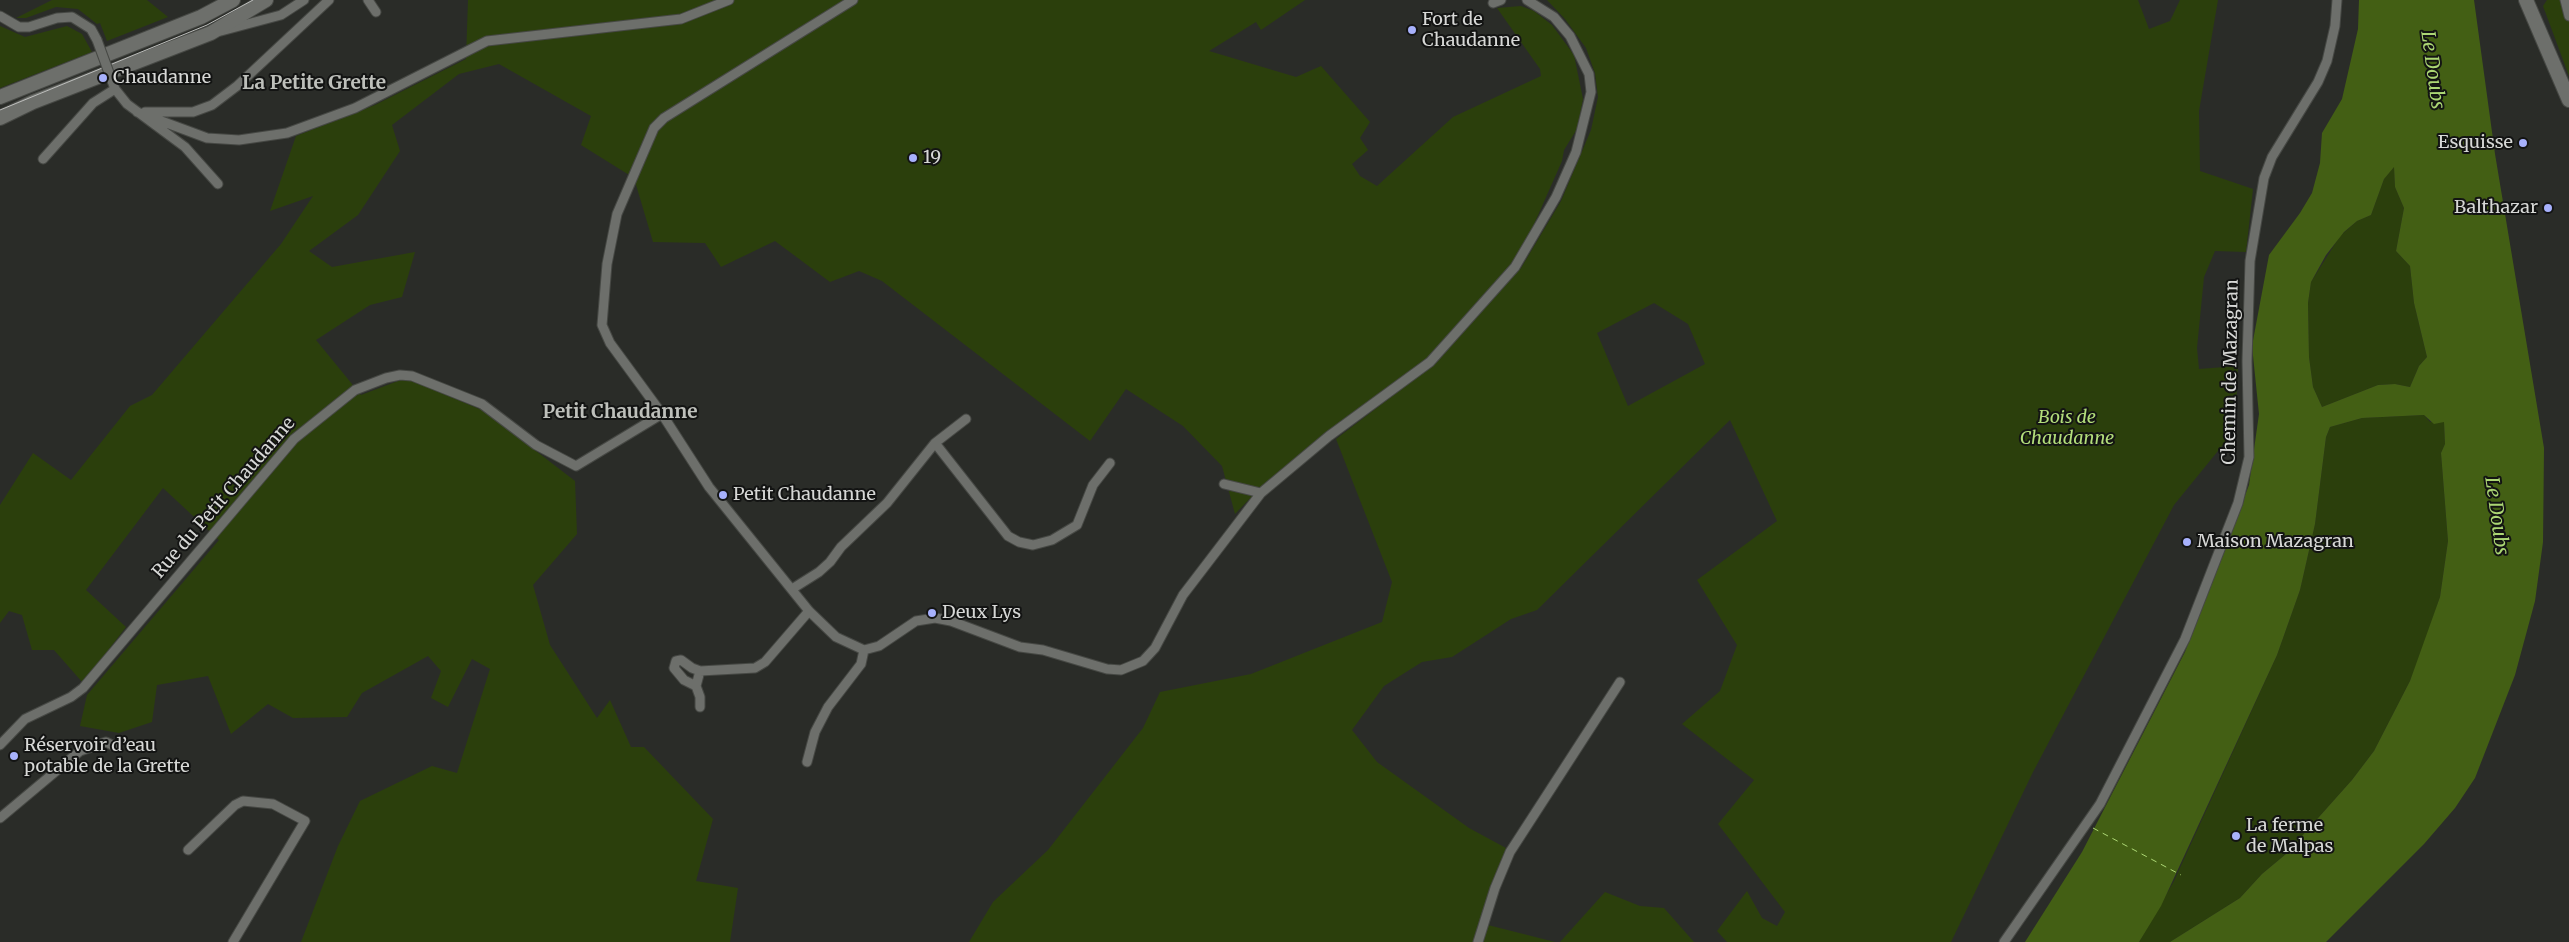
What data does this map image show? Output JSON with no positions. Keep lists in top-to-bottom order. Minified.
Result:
{"streets":{"street":["Chemin de Mazagran","Rue du Petit Chaudanne"]},"districts":["La Petite Grette","Petit Chaudanne"],"water":["Le Doubs"],"parks":["Bois de Chaudanne"],"places":["Fort de Chaudanne","Chaudanne","Esquisse","19","Balthazar","Petit Chaudanne","Maison Mazagran","Deux Lys","Réservoir d’eau potable de la Grette","La ferme de Malpas"]}
